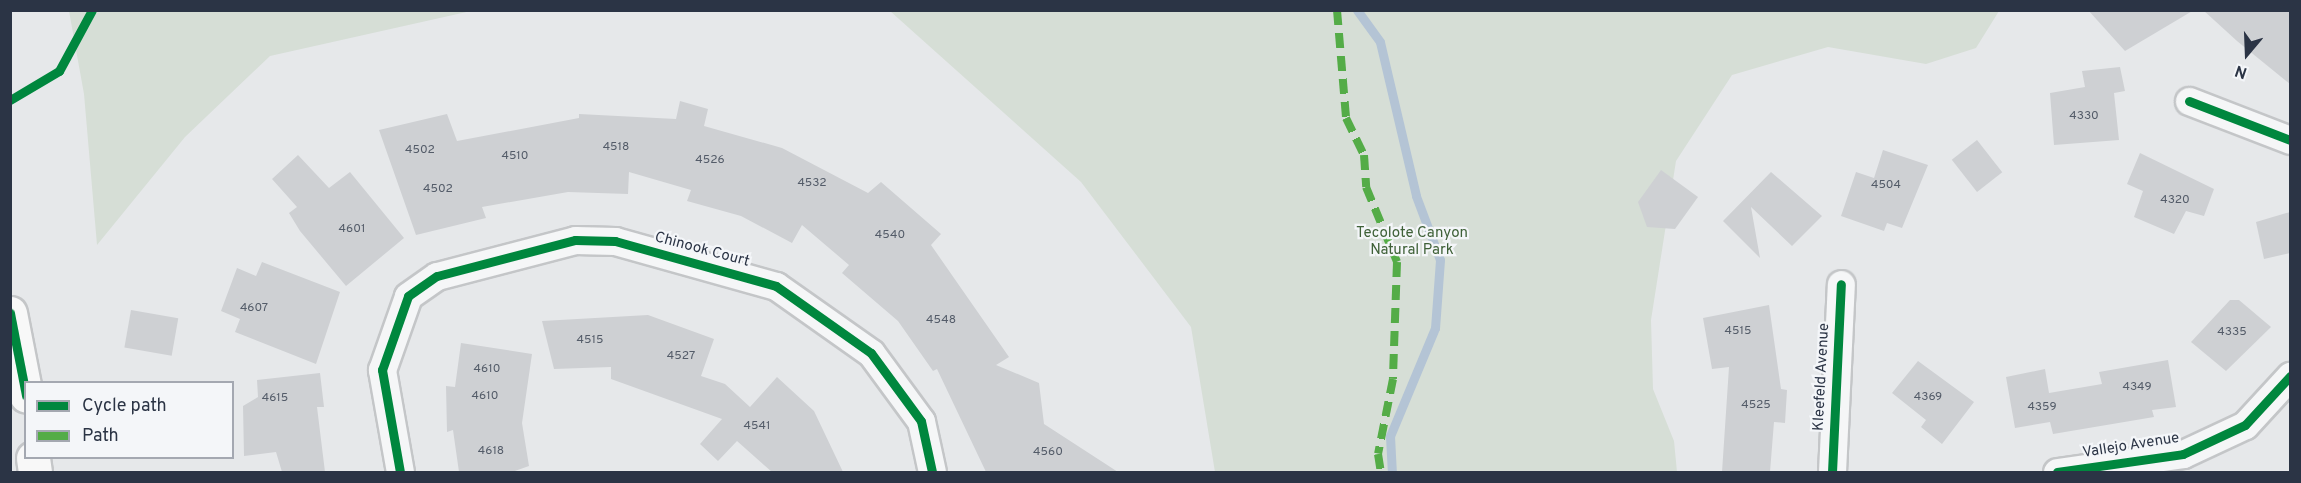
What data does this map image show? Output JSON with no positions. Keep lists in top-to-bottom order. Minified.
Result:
{"streets":{"street":["Chinook Court","Kleefeld Avenue","Vallejo Avenue"]},"parks":["Tecolote Canyon Natural Park"],"house_numbers":["4330","4518","4502","4510","4526","4532","4504","4502","4320","4601","4540","4607","4548","4515","4335","4515","4527","4610","4349","4610","4369","4615","4525","4359","4541","4618","4560"],"legend":["Cycle path","Path"],"north":"bottom"}
